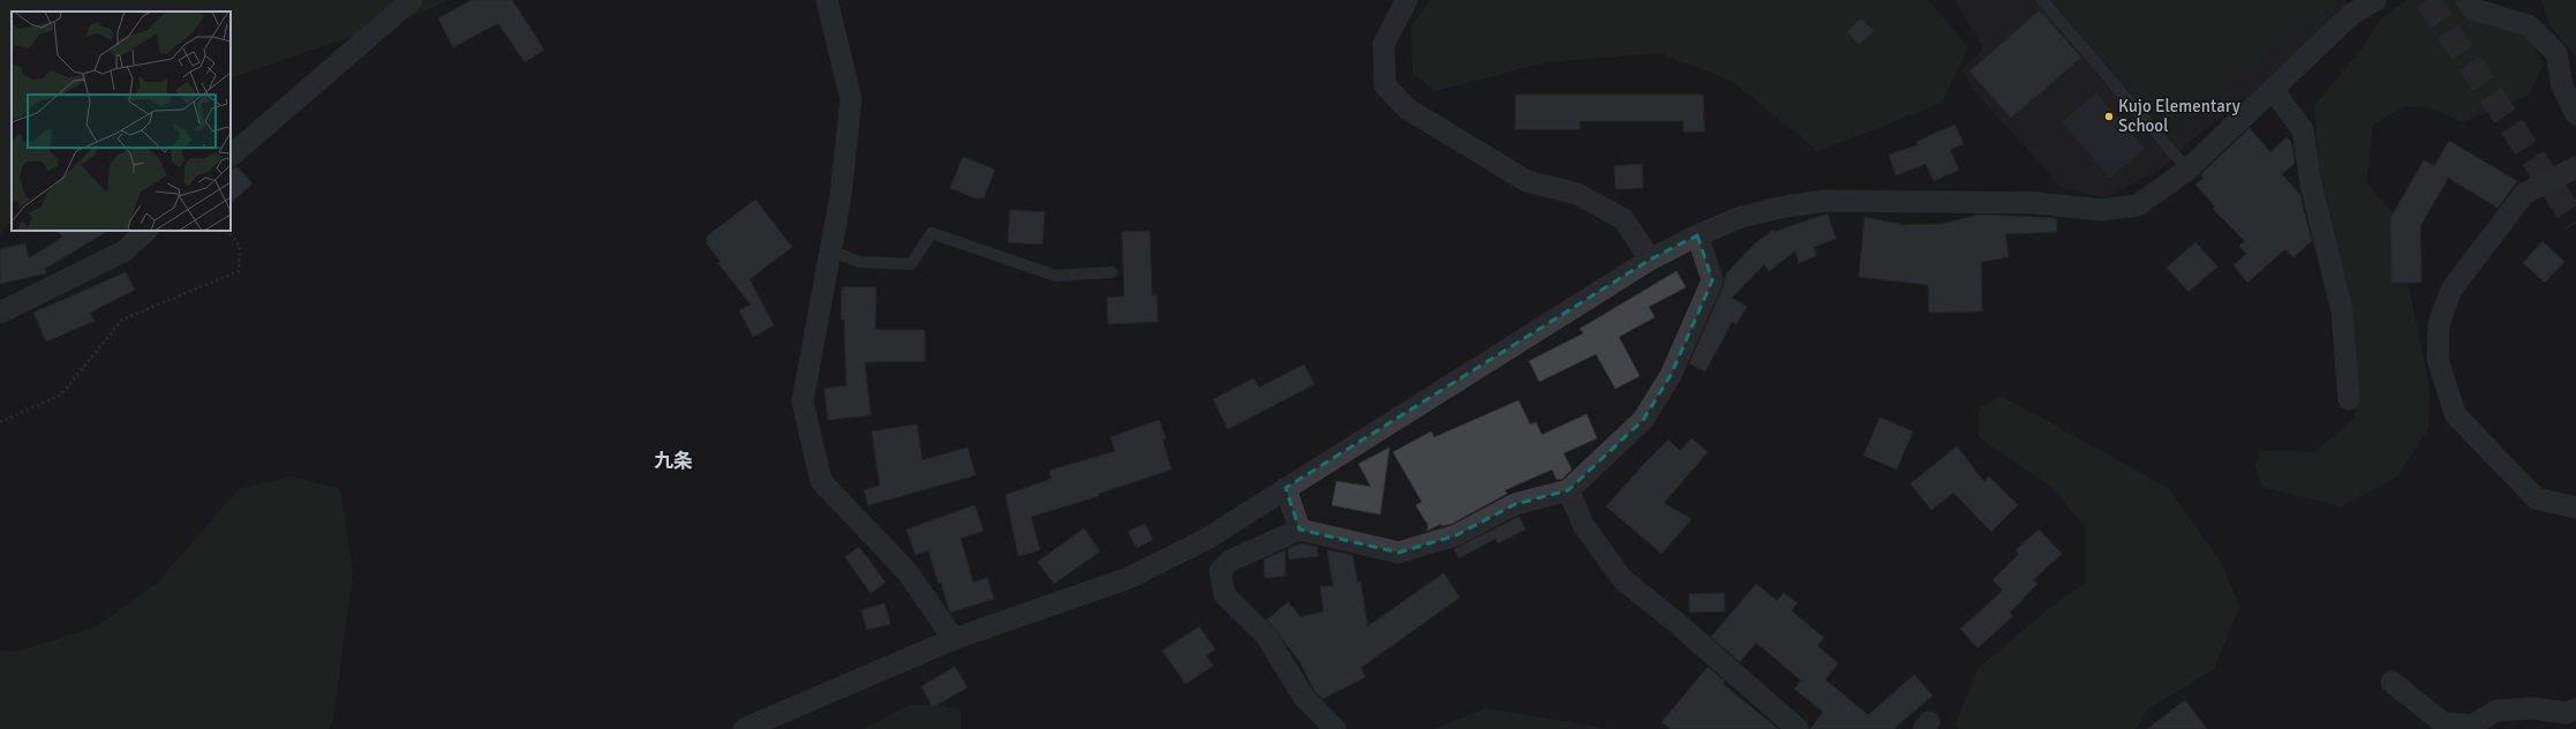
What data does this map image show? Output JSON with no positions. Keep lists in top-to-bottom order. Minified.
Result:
{"districts":["九条"],"places":["Kujo Elementary School"]}
